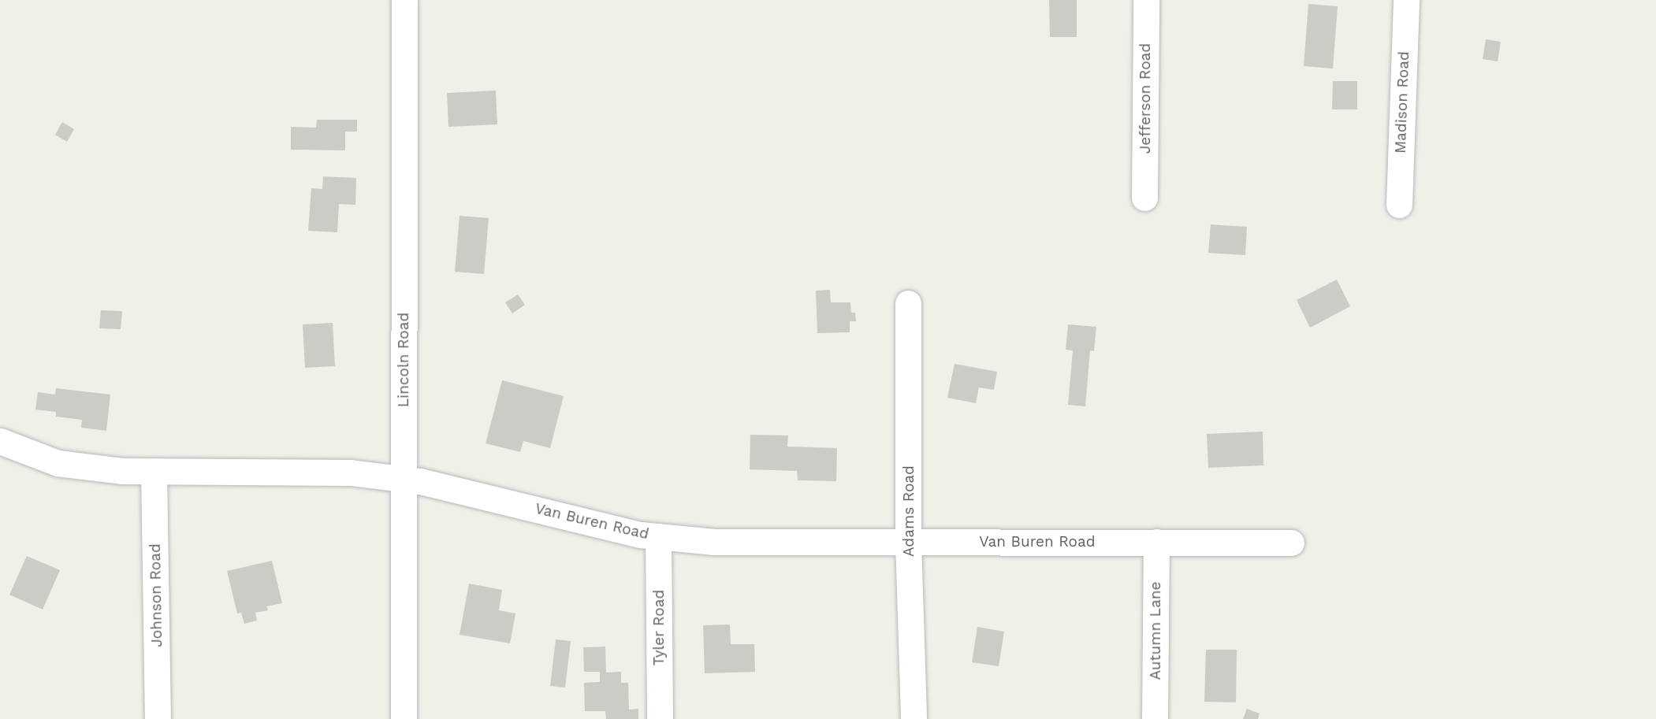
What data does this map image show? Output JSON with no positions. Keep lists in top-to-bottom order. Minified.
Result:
{"streets":{"street":["Jefferson Road","Madison Road","Lincoln Road","Adams Road","Van Buren Road","Johnson Road","Tyler Road","Autumn Lane"]},"crossings":[["Lincoln Road","Van Buren Road"],["Adams Road","Van Buren Road"],["Van Buren Road","Johnson Road"],["Van Buren Road","Tyler Road"],["Van Buren Road","Autumn Lane"]]}
